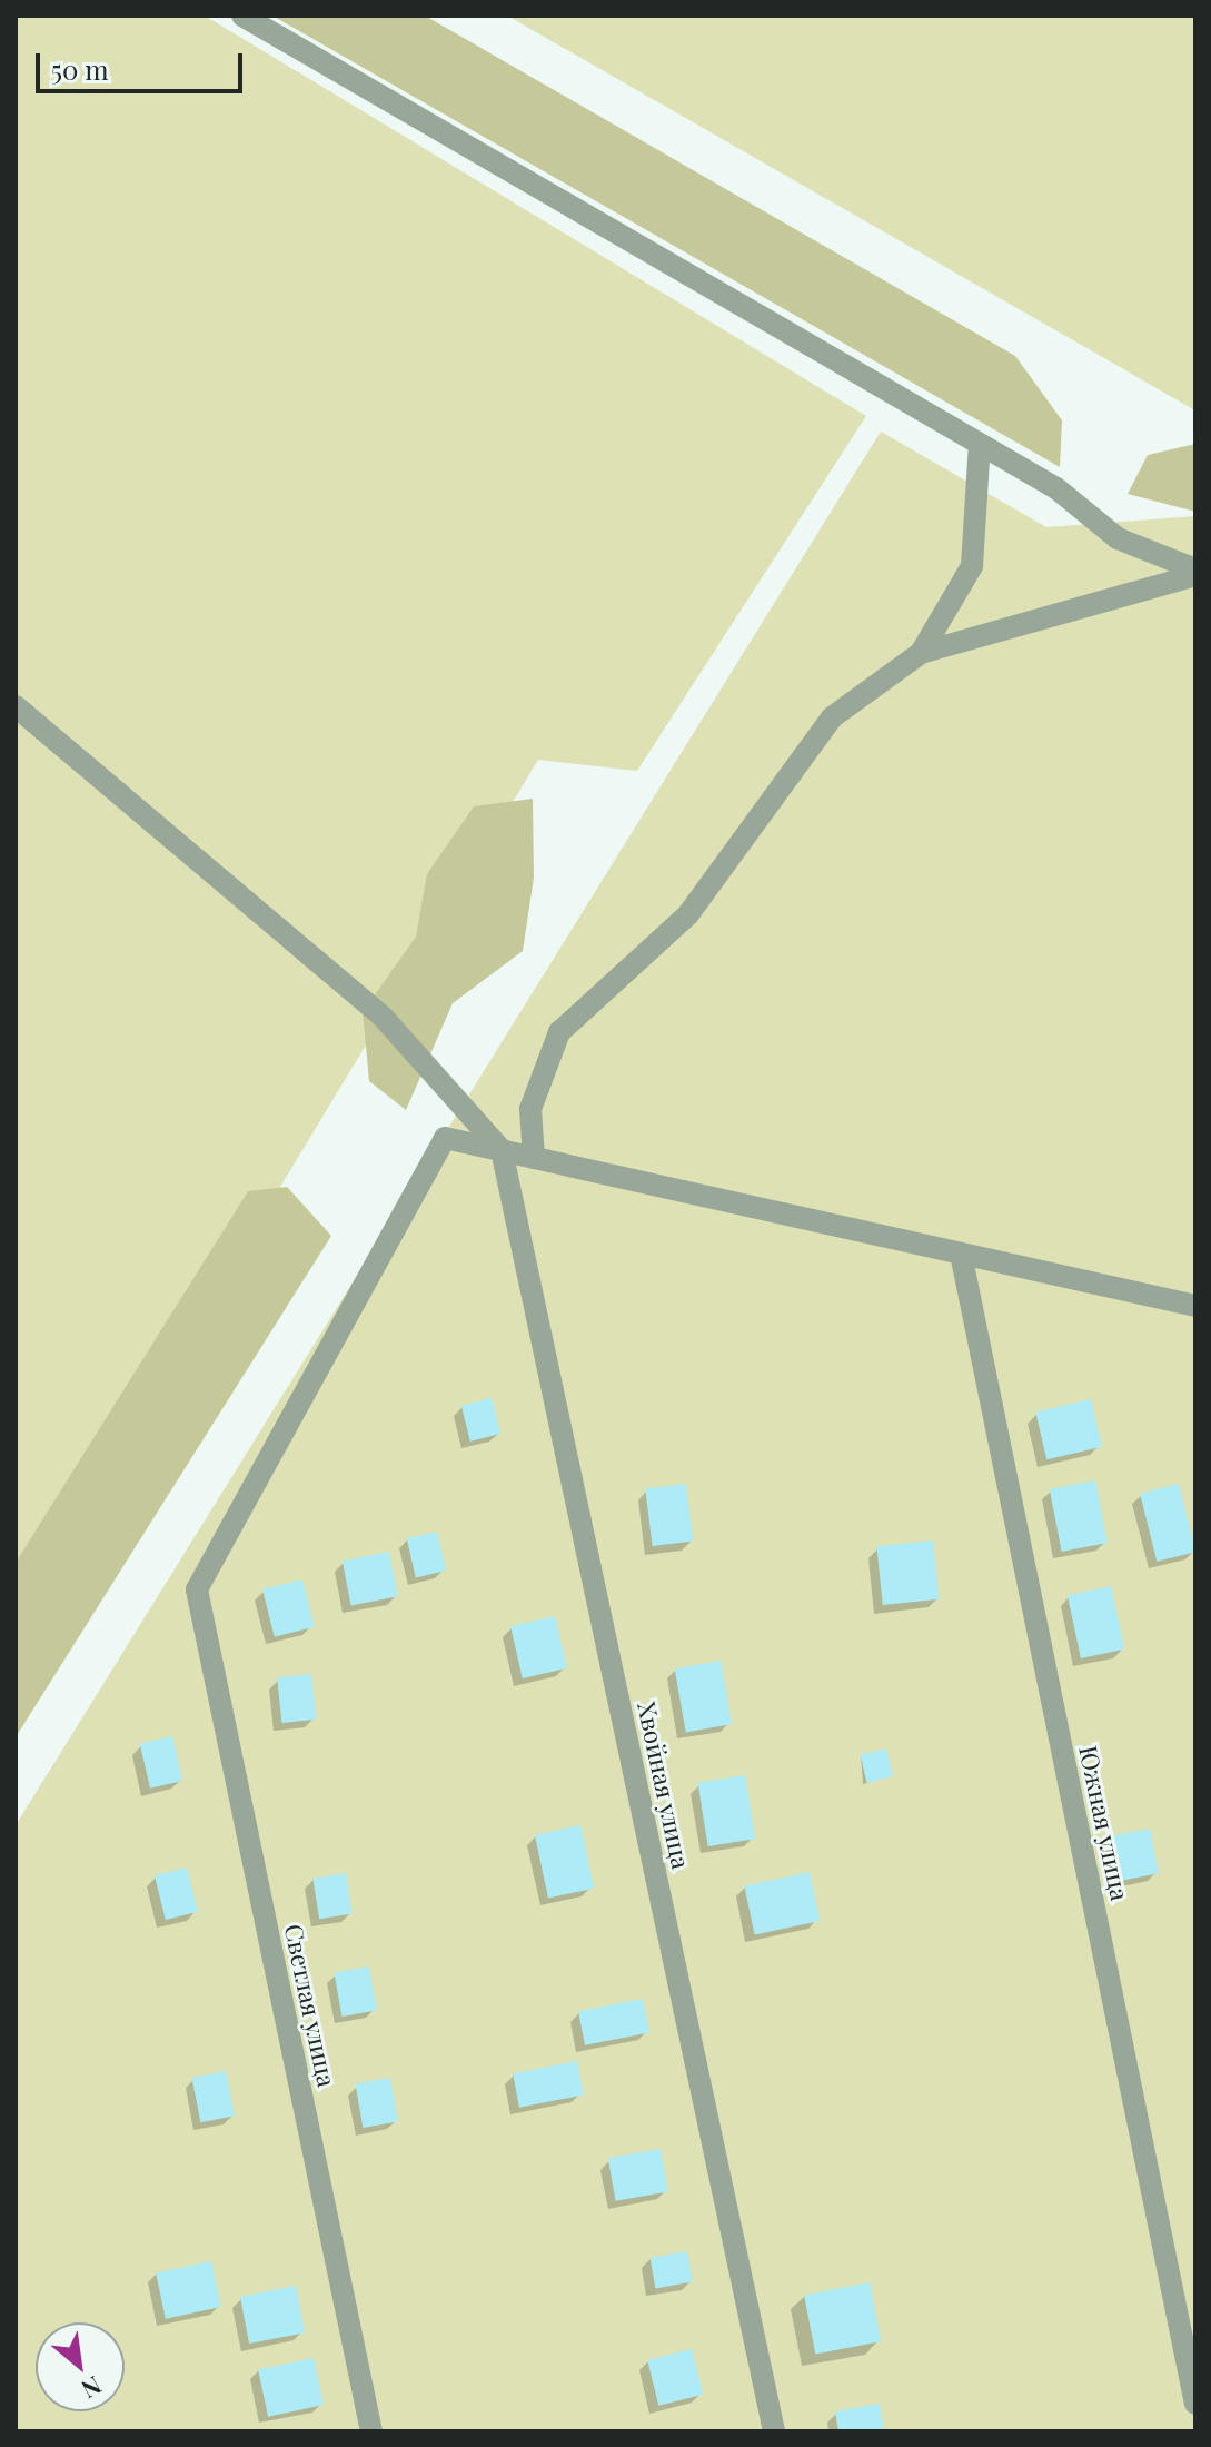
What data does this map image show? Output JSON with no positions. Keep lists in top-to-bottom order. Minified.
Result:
{"streets":{"street":["Хвойная улица","Южная улица","Светлая улица"]},"crossings":[["Хвойная улица","Светлая улица"]],"scale_bar":"50 m","north":"bottom right"}
